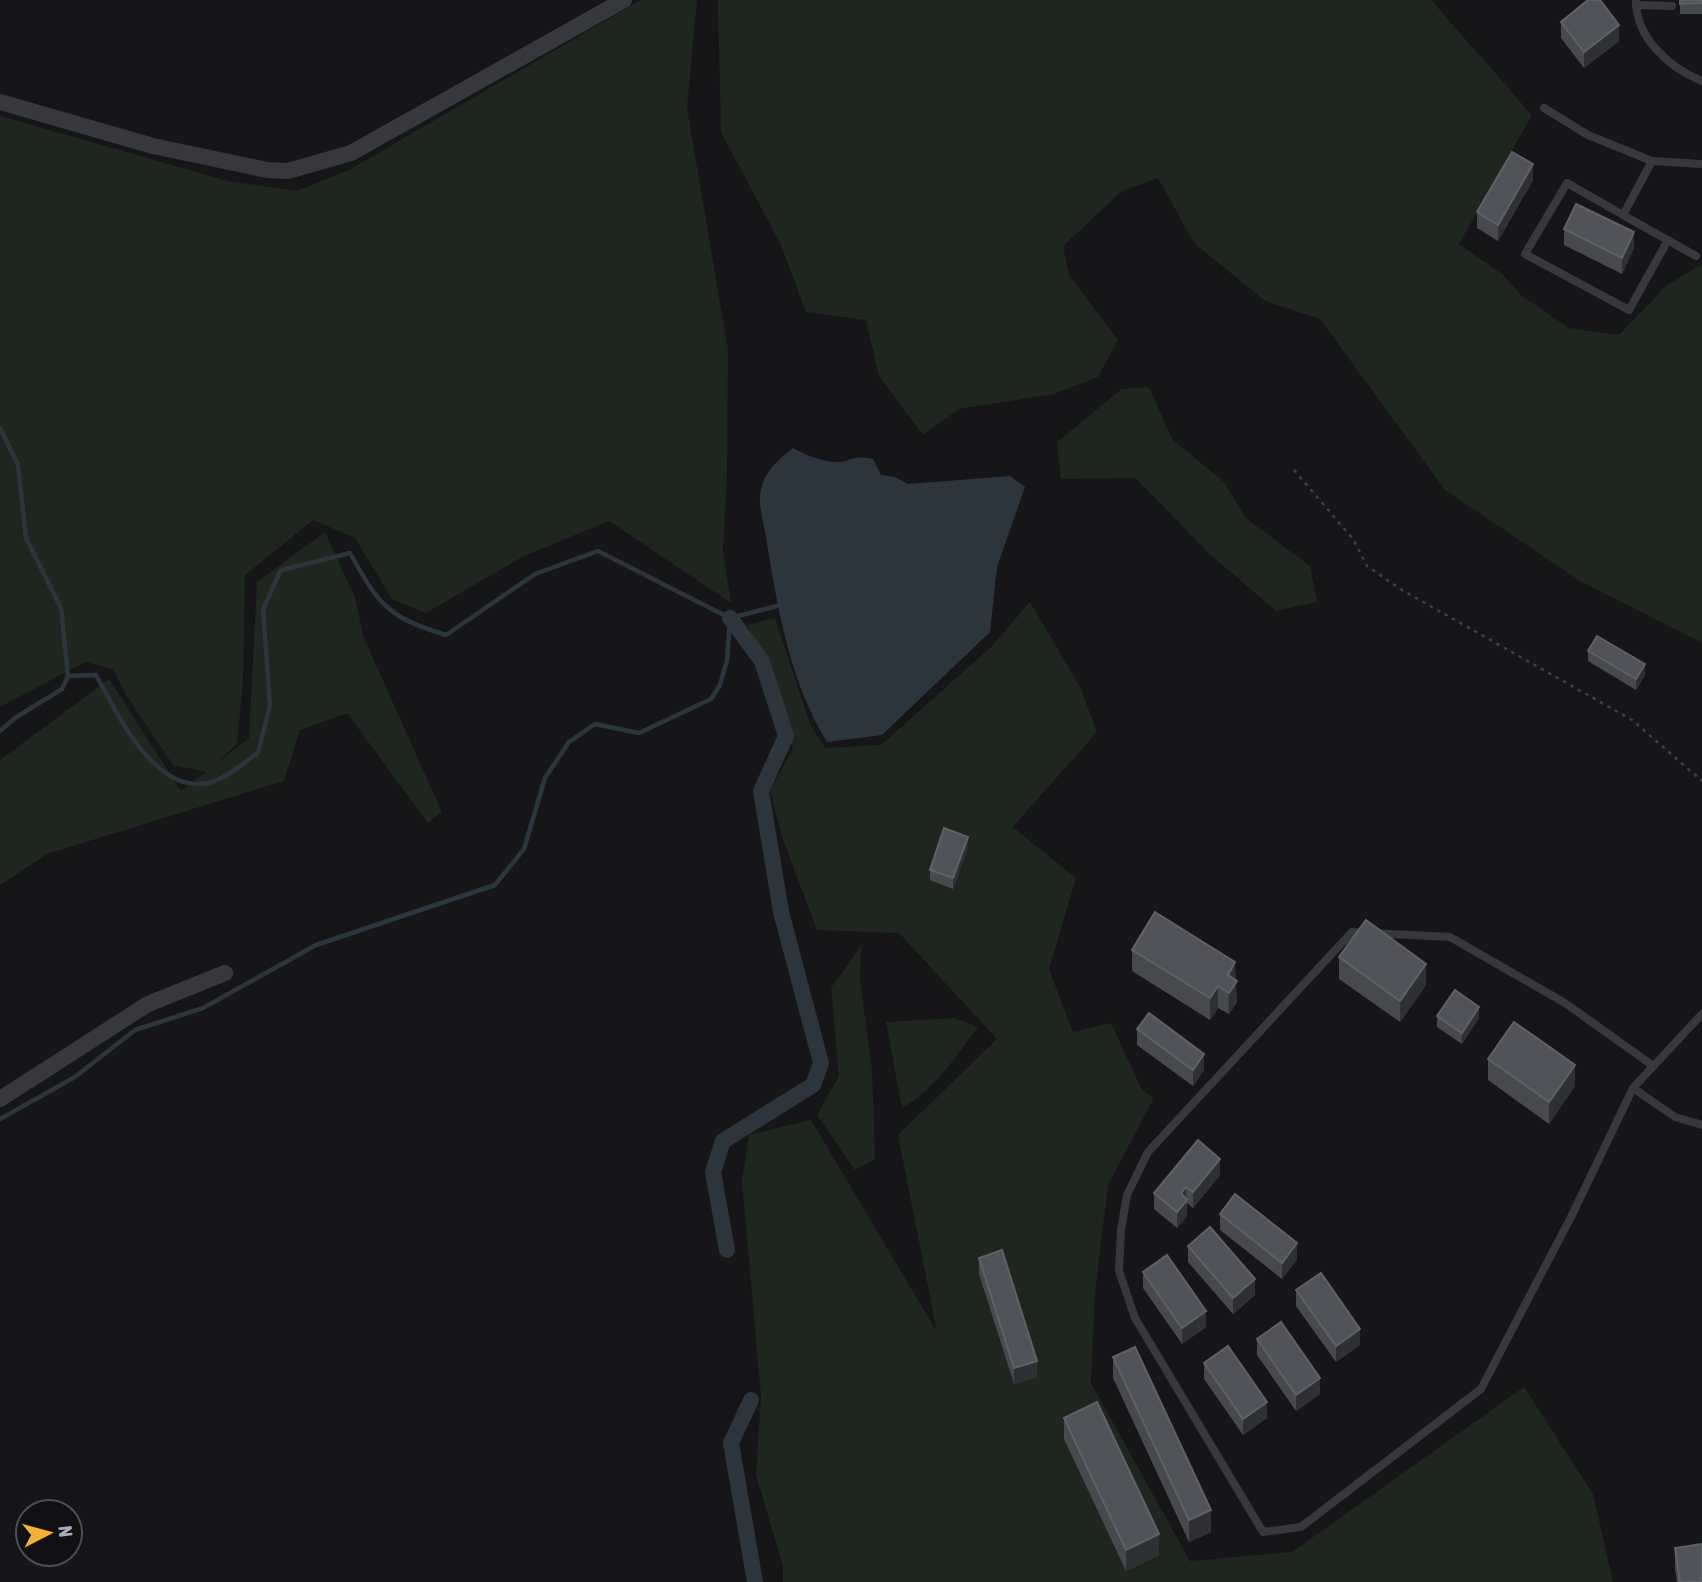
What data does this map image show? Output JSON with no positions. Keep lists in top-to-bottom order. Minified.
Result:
{"north":"right"}
